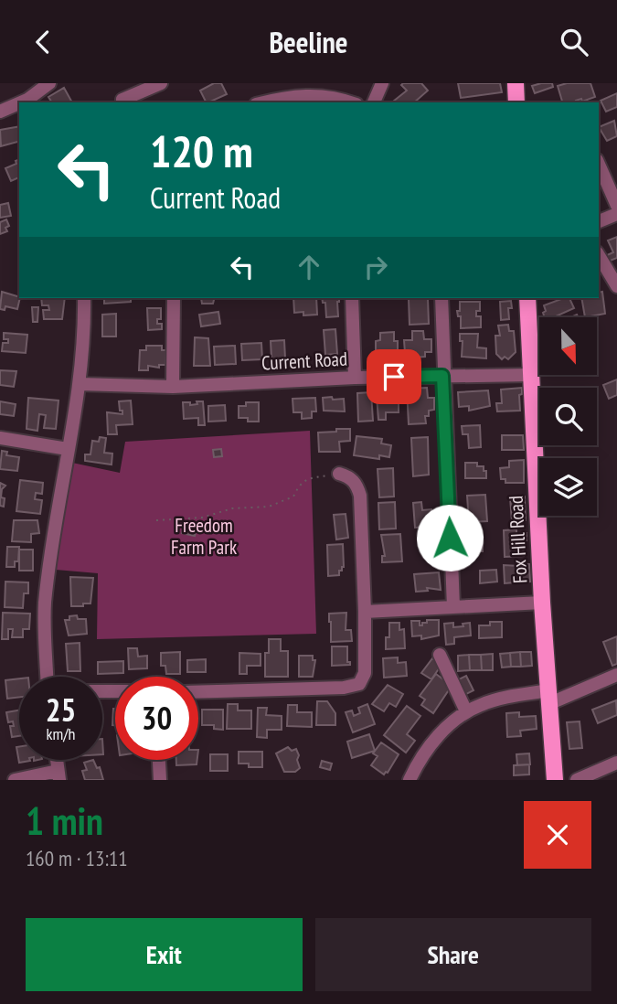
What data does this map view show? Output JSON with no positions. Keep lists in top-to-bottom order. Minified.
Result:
{"streets":{"main road":["Fox Hill Road"],"street":["Current Road"]},"crossings":[["Current Road","Fox Hill Road"]],"parks":["Freedom Farm Park"],"north":"bottom","page":{"header":"Beeline","turn":["120 m","Current Road"],"speed":"25 km/h","limit":"30","heading":["1 min","160 m · 13:11"],"buttons":["Exit","Share"]}}
